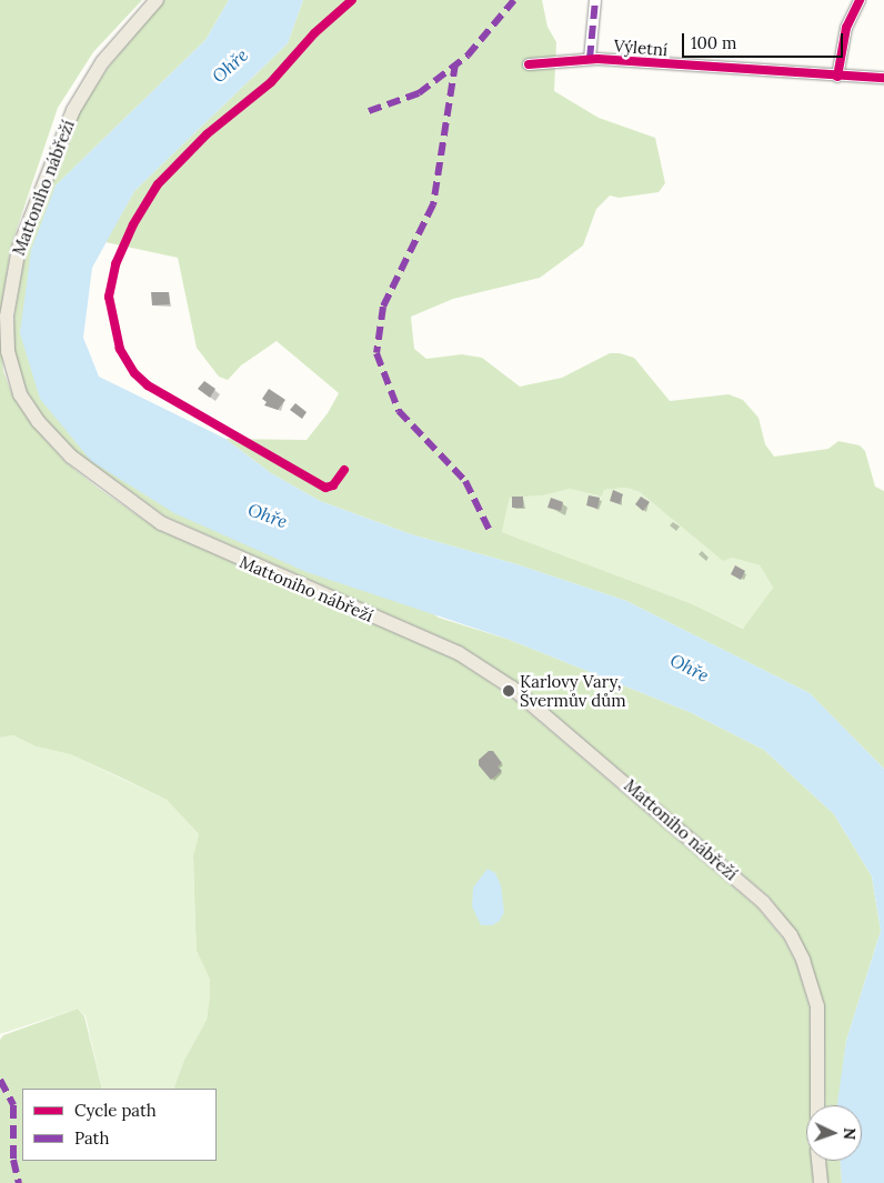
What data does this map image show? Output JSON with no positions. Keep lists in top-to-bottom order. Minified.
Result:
{"streets":{"main road":["Mattoniho nábřeží"],"street":["Výletní"]},"water":["Ohře"],"places":["Karlovy Vary, Švermův dům"],"legend":["Cycle path","Path"],"scale_bar":"100 m","north":"right"}
